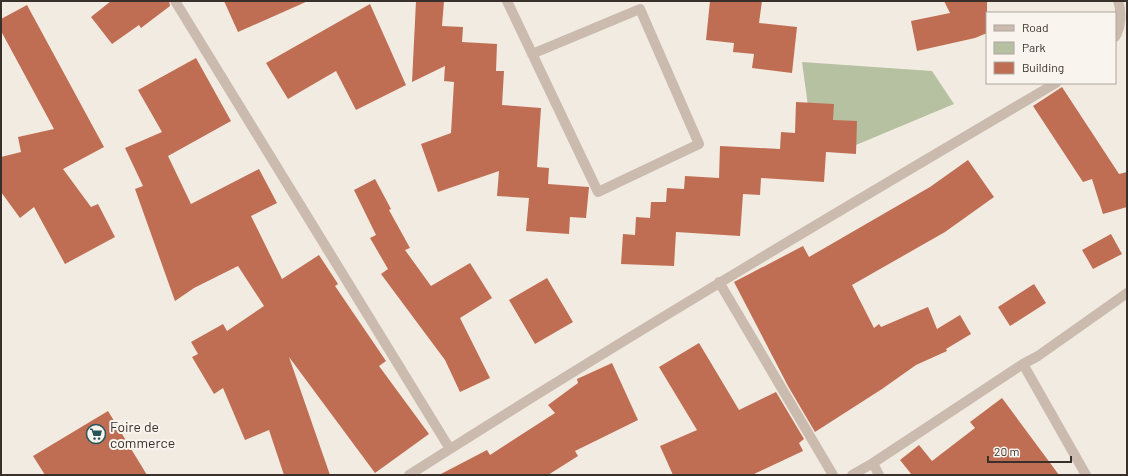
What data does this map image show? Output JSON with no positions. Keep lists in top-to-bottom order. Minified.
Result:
{"places":{"supermarket":["Foire de commerce"]},"legend":["Road","Park","Building"],"scale_bar":"20 m"}
